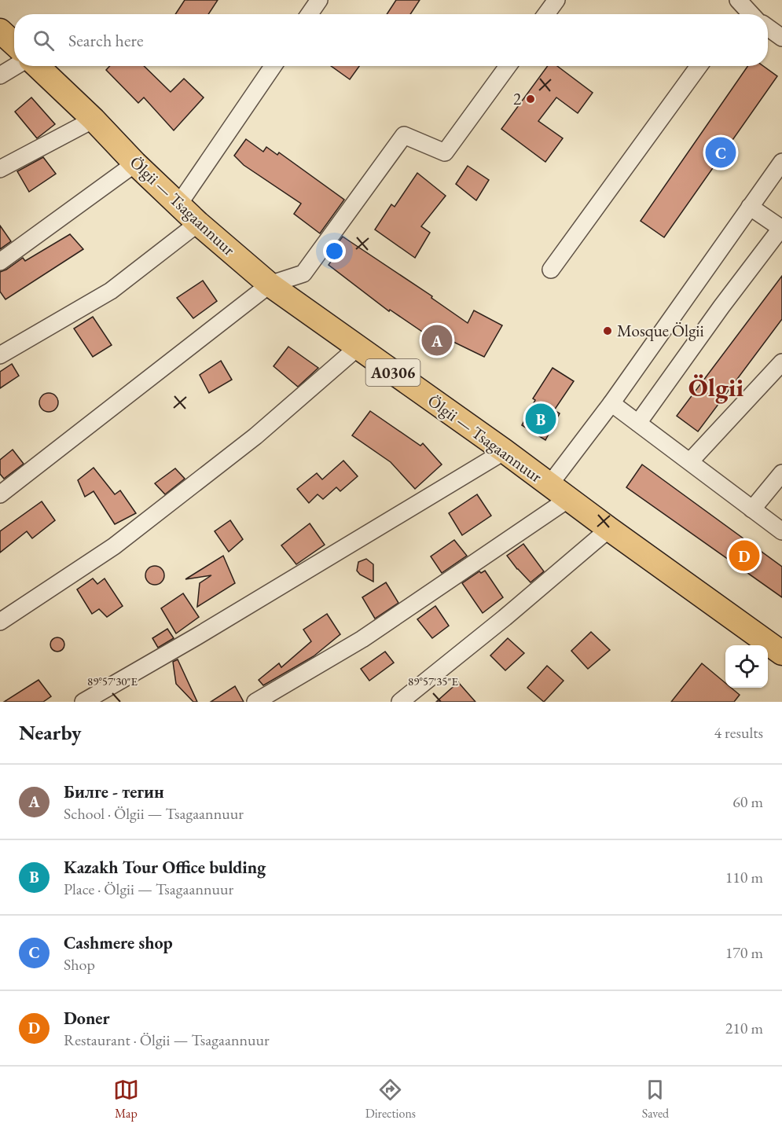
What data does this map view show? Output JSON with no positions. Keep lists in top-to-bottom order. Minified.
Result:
{"streets":{"highway":["Ölgii — Tsagaannuur","A0306"]},"districts":["Ölgii"],"places":["2","Mosque Ölgii"],"page":{"search":"Search here","pins":["C","A","B","D"],"heading":["Nearby","4 results"],"list":[{"mark":"A","name":"Билге - тегин","note":"School · Ölgii — Tsagaannuur","value":"60 m"},{"mark":"B","name":"Kazakh Tour Office bulding","note":"Place · Ölgii — Tsagaannuur","value":"110 m"},{"mark":"C","name":"Cashmere shop","note":"Shop","value":"170 m"},{"mark":"D","name":"Doner","note":"Restaurant · Ölgii — Tsagaannuur","value":"210 m"}],"nav":["Map","Directions","Saved"]},"coordinates":["89°57'30\"E","89°57'35\"E"]}
